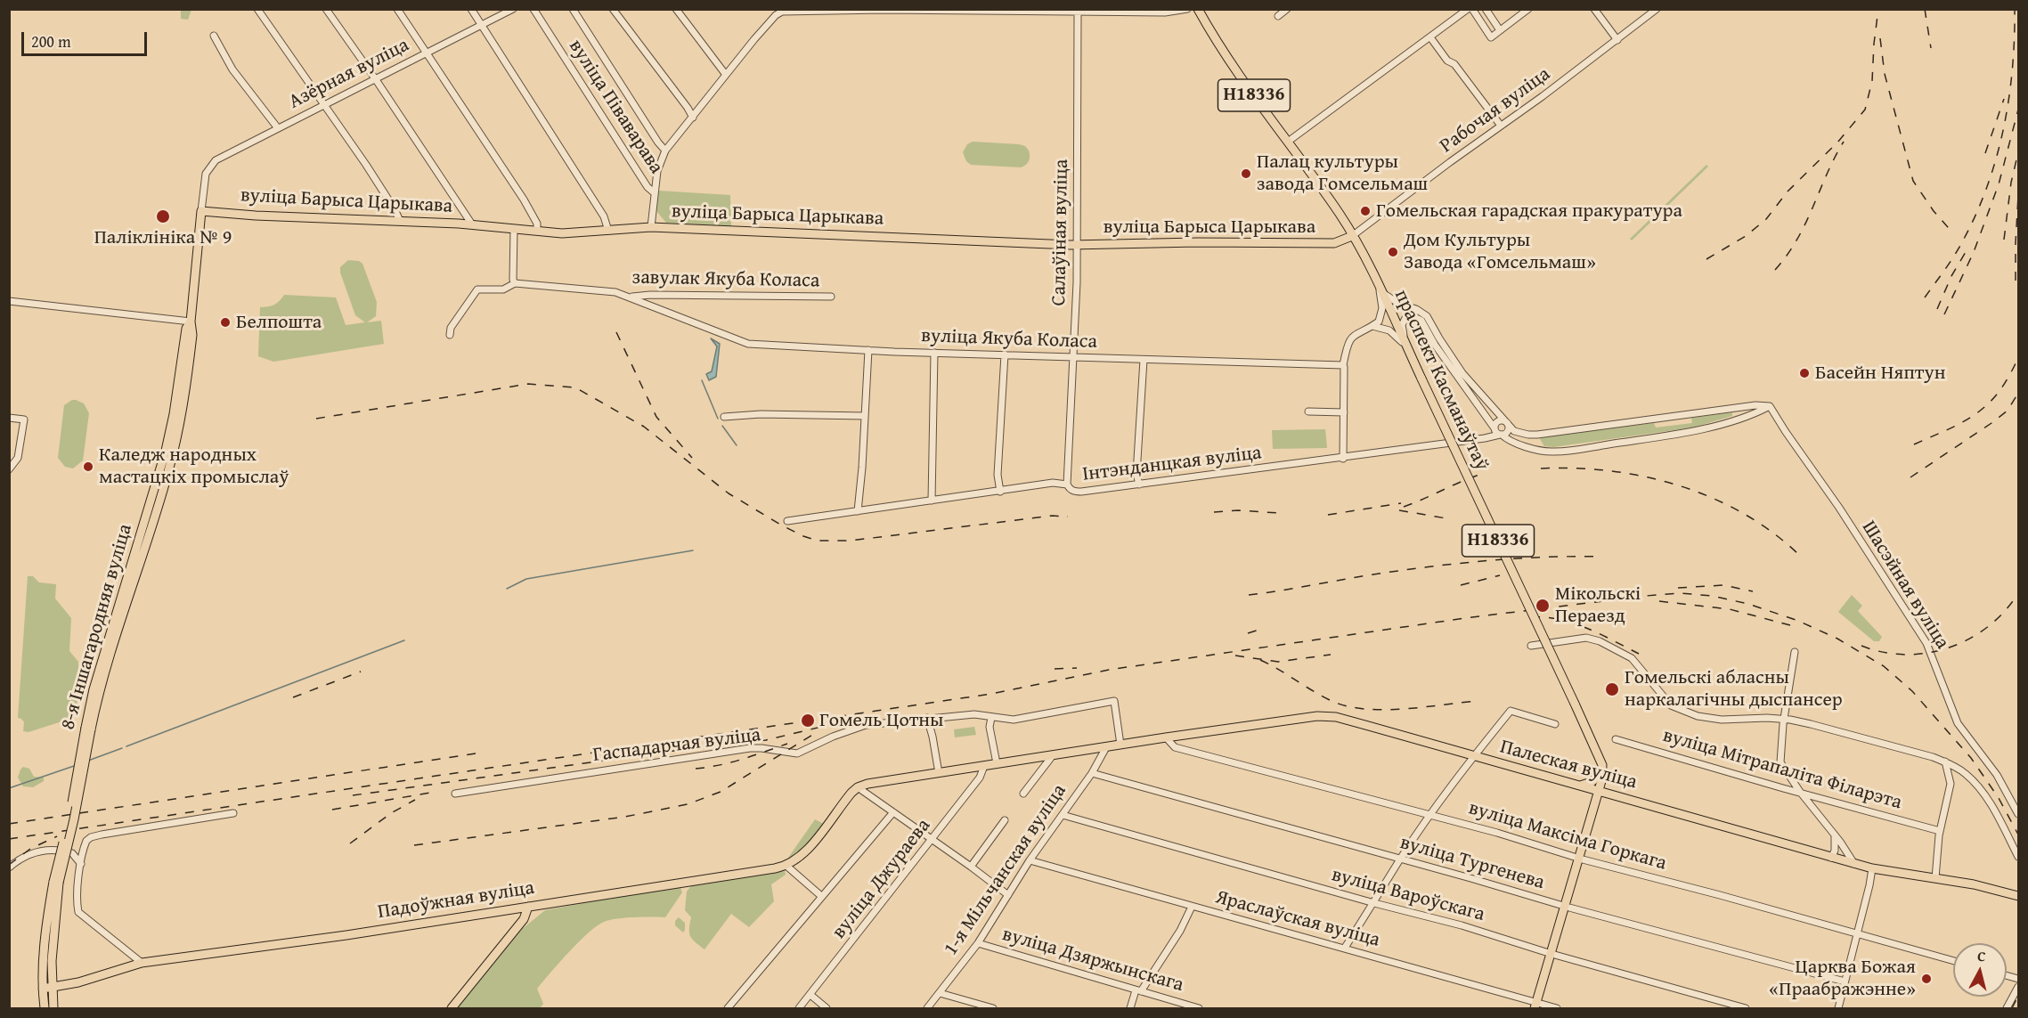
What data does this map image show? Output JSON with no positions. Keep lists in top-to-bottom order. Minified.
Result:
{"streets":{"main road":["Н18336","вуліца Барыса Царыкава","праспект Касманаўтаў","8-я Іншагародняя вуліца","Палеская вуліца","Падоўжная вуліца"],"street":["Азёрная вуліца","вуліца Піваварава","Рабочая вуліца","Салаўіная вуліца","завулак Якуба Коласа","вуліца Якуба Коласа","Інтэнданцкая вуліца","Шасэйная вуліца","Гаспадарчая вуліца","вуліца Мітрапаліта Філарэта","вуліца Максіма Горкага","вуліца Тургенева","1-я Мільчанская вуліца","вуліца Джураева","вуліца Вароўскага","Яраслаўская вуліца","вуліца Дзяржынскага"]},"crossings":[["Азёрная вуліца","8-я Іншагародняя вуліца"],["Рабочая вуліца","вуліца Барыса Царыкава"],["Рабочая вуліца","праспект Касманаўтаў"],["вуліца Барыса Царыкава","Салаўіная вуліца"],["вуліца Барыса Царыкава","праспект Касманаўтаў"],["вуліца Барыса Царыкава","8-я Іншагародняя вуліца"],["Салаўіная вуліца","вуліца Якуба Коласа"],["Салаўіная вуліца","Інтэнданцкая вуліца"],["завулак Якуба Коласа","вуліца Якуба Коласа"],["праспект Касманаўтаў","Палеская вуліца"],["праспект Касманаўтаў","вуліца Максіма Горкага"],["праспект Касманаўтаў","вуліца Тургенева"],["праспект Касманаўтаў","вуліца Вароўскага"],["праспект Касманаўтаў","Яраслаўская вуліца"],["8-я Іншагародняя вуліца","Падоўжная вуліца"],["Гаспадарчая вуліца","Палеская вуліца"],["Палеская вуліца","вуліца Максіма Горкага"],["Палеская вуліца","1-я Мільчанская вуліца"],["Палеская вуліца","вуліца Джураева"],["Палеская вуліца","Падоўжная вуліца"],["вуліца Тургенева","1-я Мільчанская вуліца"],["1-я Мільчанская вуліца","вуліца Вароўскага"],["1-я Мільчанская вуліца","Яраслаўская вуліца"],["1-я Мільчанская вуліца","вуліца Дзяржынскага"]],"places":["Палац культуры завода Гомсельмаш","Гомельская гарадская пракуратура","Паліклініка № 9","Дом Культуры Завода «Гомсельмаш»","Белпошта","Басейн Няптун","Каледж народных мастацкіх промыслаў","Мікольскі Пераезд","Гомельскі абласны наркалагічны дыспансер","Гомель Цотны","Царква Божая «Праабражэнне»"],"scale_bar":"200 m","north":"top"}
